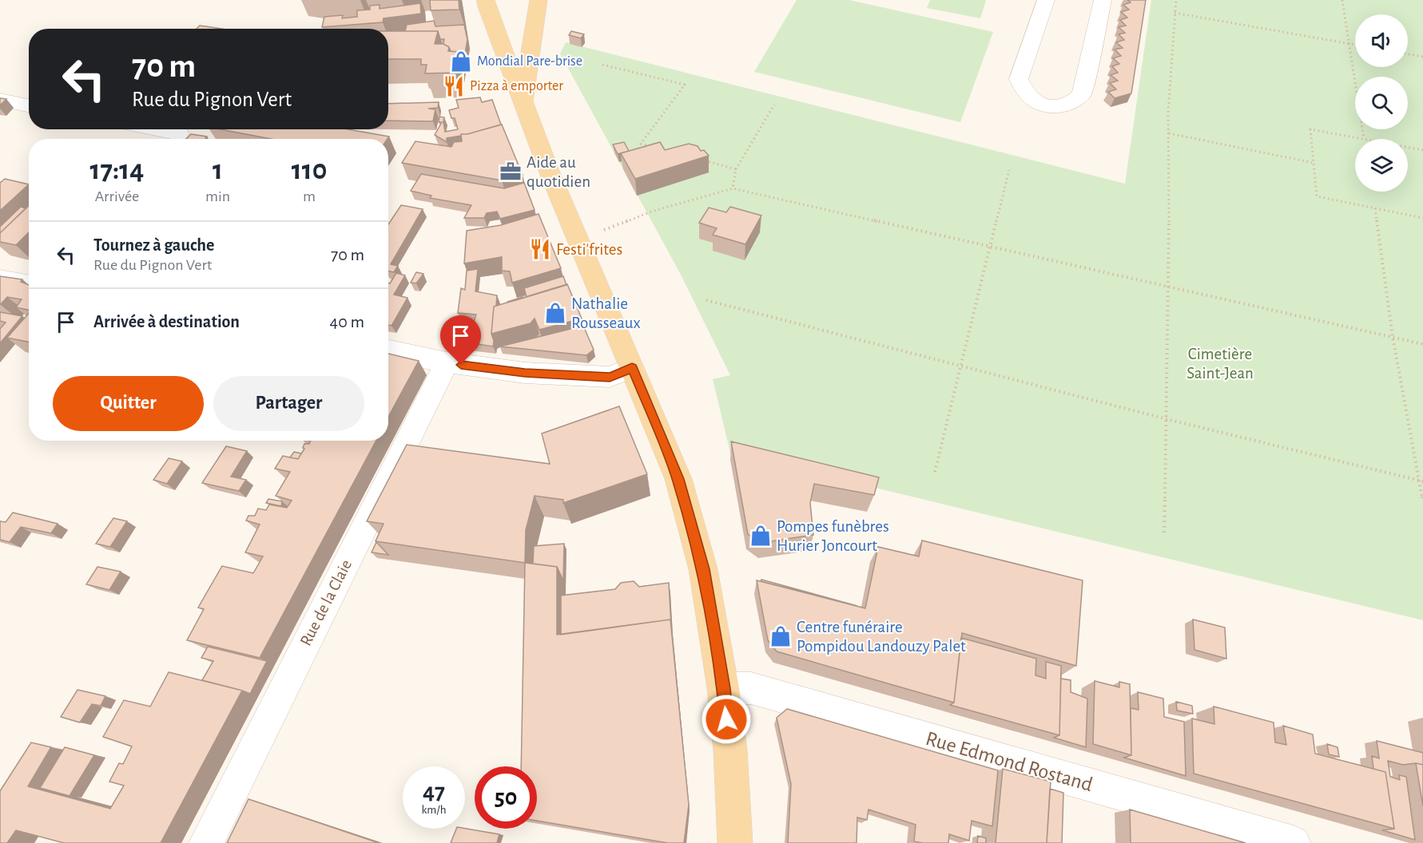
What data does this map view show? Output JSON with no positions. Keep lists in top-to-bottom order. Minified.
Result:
{"streets":{"street":["Rue de la Claie","Rue Edmond Rostand"]},"parks":["Cimetière Saint-Jean"],"places":{"shop":["Mondial Pare-brise","Nathalie Rousseaux","Pompes funèbres Hurier Joncourt","Centre funéraire Pompidou Landouzy Palet"],"restaurant":["Pizza à emporter","Festi'frites"],"office":["Aide au quotidien"]},"page":{"turn":["70 m","Rue du Pignon Vert"],"eta":["17:14","Arrivée","1","min","110","m"],"list":[{"name":"Tournez à gauche","note":"Rue du Pignon Vert","value":"70 m"},{"name":"Arrivée à destination","value":"40 m"}],"buttons":["Quitter","Partager"],"speed":"47 km/h","limit":"50"}}
